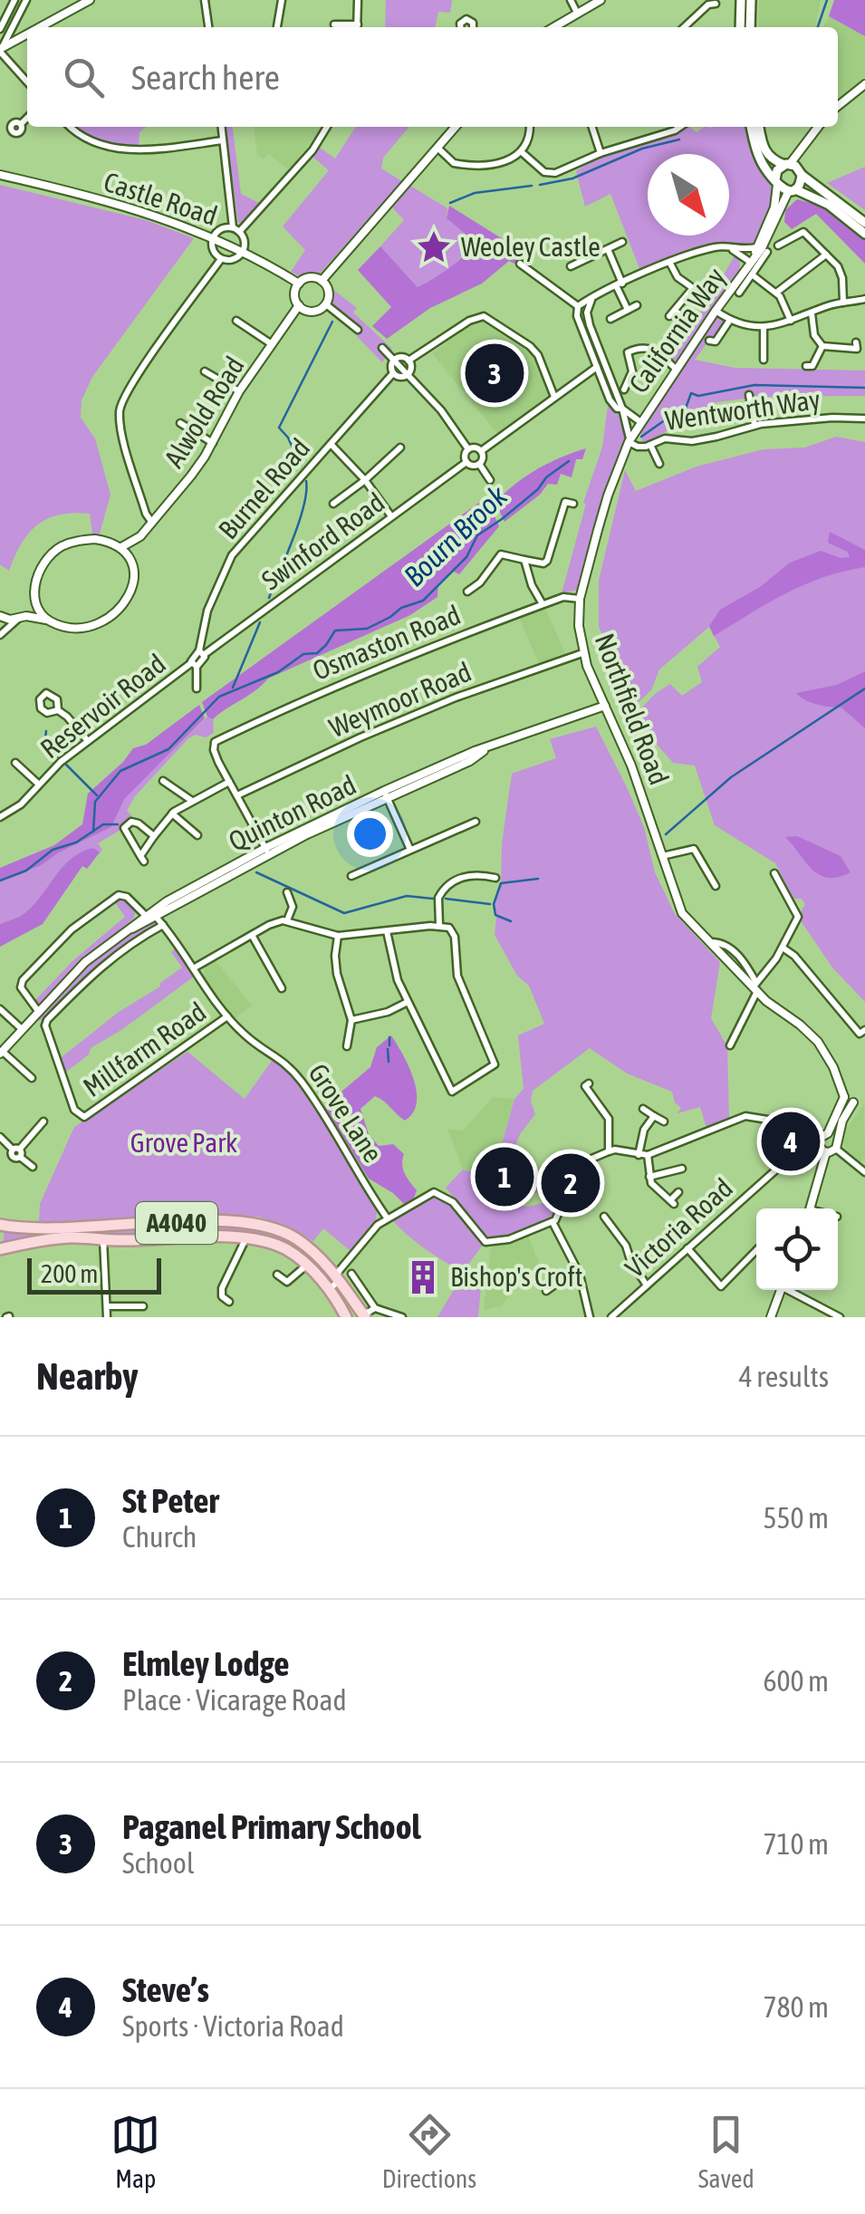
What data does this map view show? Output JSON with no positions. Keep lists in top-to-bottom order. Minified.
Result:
{"streets":{"main road":["A4040"],"street":["Castle Road","California Way","Wentworth Way","Alwold Road","Burnel Road","Swinford Road","Osmaston Road","Weymoor Road","Reservoir Road","Northfield Road","Quinton Road","Millfarm Road","Grove Lane","Victoria Road"]},"crossings":[["Castle Road","Alwold Road"],["California Way","Northfield Road"],["Wentworth Way","Northfield Road"],["Burnel Road","Swinford Road"],["Burnel Road","Reservoir Road"],["Swinford Road","Reservoir Road"],["Osmaston Road","Northfield Road"],["Weymoor Road","Northfield Road"],["Northfield Road","Quinton Road"],["Quinton Road","Grove Lane"],["Millfarm Road","Grove Lane"]],"water":["Bourn Brook"],"parks":["Grove Park"],"places":{"place":["Weoley Castle"],"building":["Bishop's Croft"]},"scale_bar":"200 m","north":"bottom right","page":{"search":"Search here","pins":["3","4","1","2"],"scale":"200 m","heading":["Nearby","4 results"],"list":[{"mark":"1","name":"St Peter","note":"Church","value":"550 m"},{"mark":"2","name":"Elmley Lodge","note":"Place · Vicarage Road","value":"600 m"},{"mark":"3","name":"Paganel Primary School","note":"School","value":"710 m"},{"mark":"4","name":"Steve’s","note":"Sports · Victoria Road","value":"780 m"}],"nav":["Map","Directions","Saved"]}}
